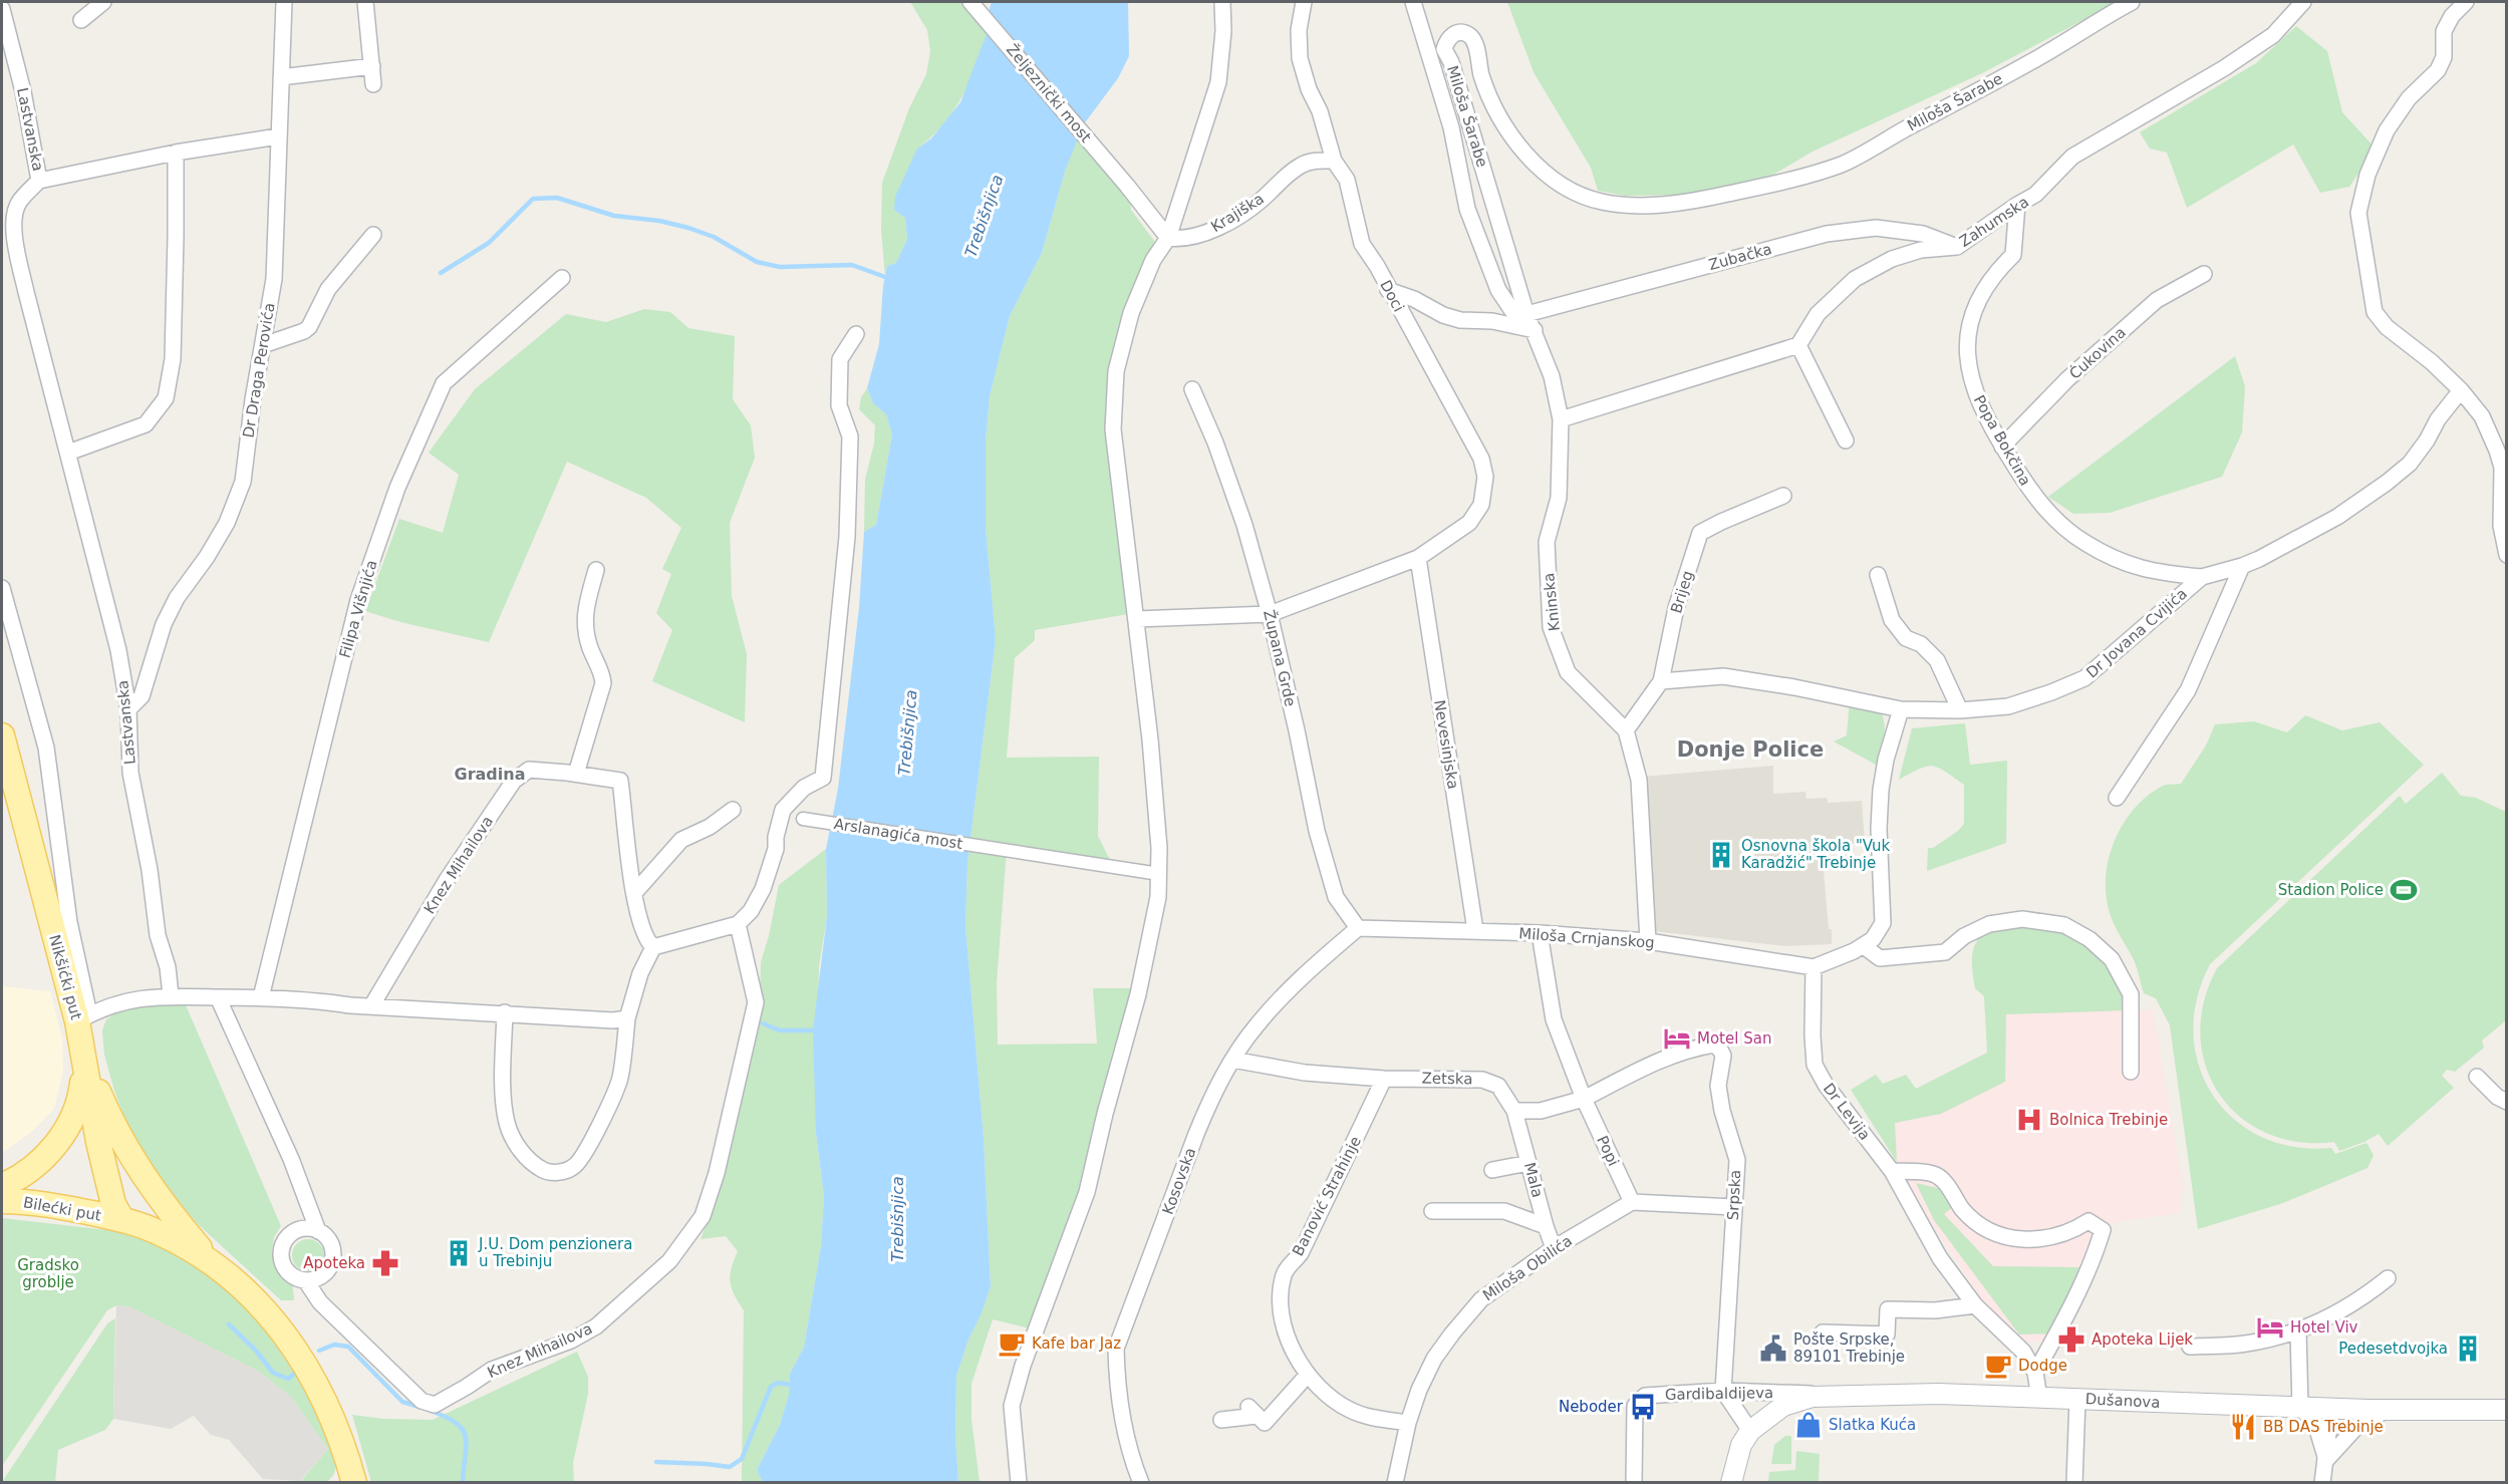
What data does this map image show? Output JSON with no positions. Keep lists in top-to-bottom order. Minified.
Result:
{"streets":{"main road":["Nikšićki put","Bilećki put"],"street":["Željeznički most","Miloša Šarabe","Lastvanska","Krajiška","Zahumska","Zubačka","Doci","Ćukovina","Dr Draga Perovića","Popa Bokčina","Brijeg","Kninska","Filipa Višnjića","Dr Jovana Cvijića","Župana Grde","Nevesinjska","Arslanagića most","Knez Mihailova","Miloša Crnjanskog","Zetska","Dr Levija","Popi","Mala","Kosovska","Srpska","Banović Strahinje","Miloša Obilića","Gardibaldijeva","Dušanova"]},"crossings":[["Željeznički most","Krajiška"],["Miloša Šarabe","Zubačka"],["Miloša Šarabe","Kninska"],["Lastvanska","Dr Draga Perovića"],["Krajiška","Doci"],["Zahumska","Zubačka"],["Zahumska","Popa Bokčina"],["Zubačka","Kninska"],["Doci","Župana Grde"],["Doci","Nevesinjska"],["Ćukovina","Popa Bokčina"],["Popa Bokčina","Dr Jovana Cvijića"],["Brijeg","Kninska"],["Brijeg","Dr Jovana Cvijića"],["Župana Grde","Miloša Crnjanskog"],["Župana Grde","Kosovska"],["Nevesinjska","Miloša Crnjanskog"],["Miloša Crnjanskog","Dr Levija"],["Miloša Crnjanskog","Kosovska"],["Nikšićki put","Bilećki put"],["Zetska","Mala"],["Zetska","Kosovska"],["Zetska","Banović Strahinje"],["Dr Levija","Dušanova"],["Popi","Srpska"],["Popi","Miloša Obilića"],["Mala","Miloša Obilića"],["Srpska","Gardibaldijeva"],["Banović Strahinje","Miloša Obilića"],["Gardibaldijeva","Dušanova"]],"districts":["Donje Police","Gradina"],"water":["Trebišnjica"],"parks":["Gradsko groblje"],"places":{"building":["Osnovna škola \"Vuk Karadžić\" Trebinje","J.U. Dom penzionera u Trebinju","Pedesetdvojka"],"sports":["Stadion Police"],"hotel":["Motel San","Hotel Viv"],"hospital":["Bolnica Trebinje"],"pharmacy":["Apoteka","Apoteka Lijek"],"cafe":["Kafe bar Jaz","Dodge"],"public building":["Pošte Srpske, 89101 Trebinje"],"bus stop":["Neboder"],"shop":["Slatka Kuća"],"restaurant":["BB DAS Trebinje"]}}
